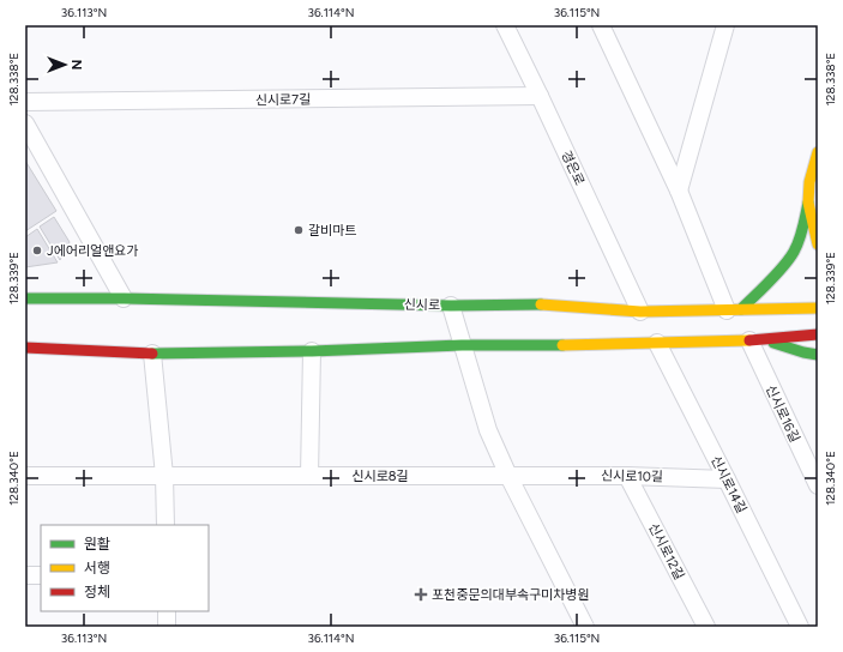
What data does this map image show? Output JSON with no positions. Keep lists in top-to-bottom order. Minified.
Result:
{"streets":{"street":["신시로7길","경은로","신시로","신시로16길","신시로8길","신시로10길","신시로14길","신시로12길"]},"crossings":[["신시로7길","경은로"],["경은로","신시로"],["신시로8길","신시로10길"],["신시로10길","신시로14길"],["신시로10길","신시로12길"]],"places":{"other":["갈비마트","J에어리얼앤요가"],"health":["포천중문의대부속구미차병원"]},"legend":["원활","서행","정체"],"north":"right","coordinates":["36.113°N","36.114°N","36.115°N","128.338°E","128.339°E","128.340°E"]}
